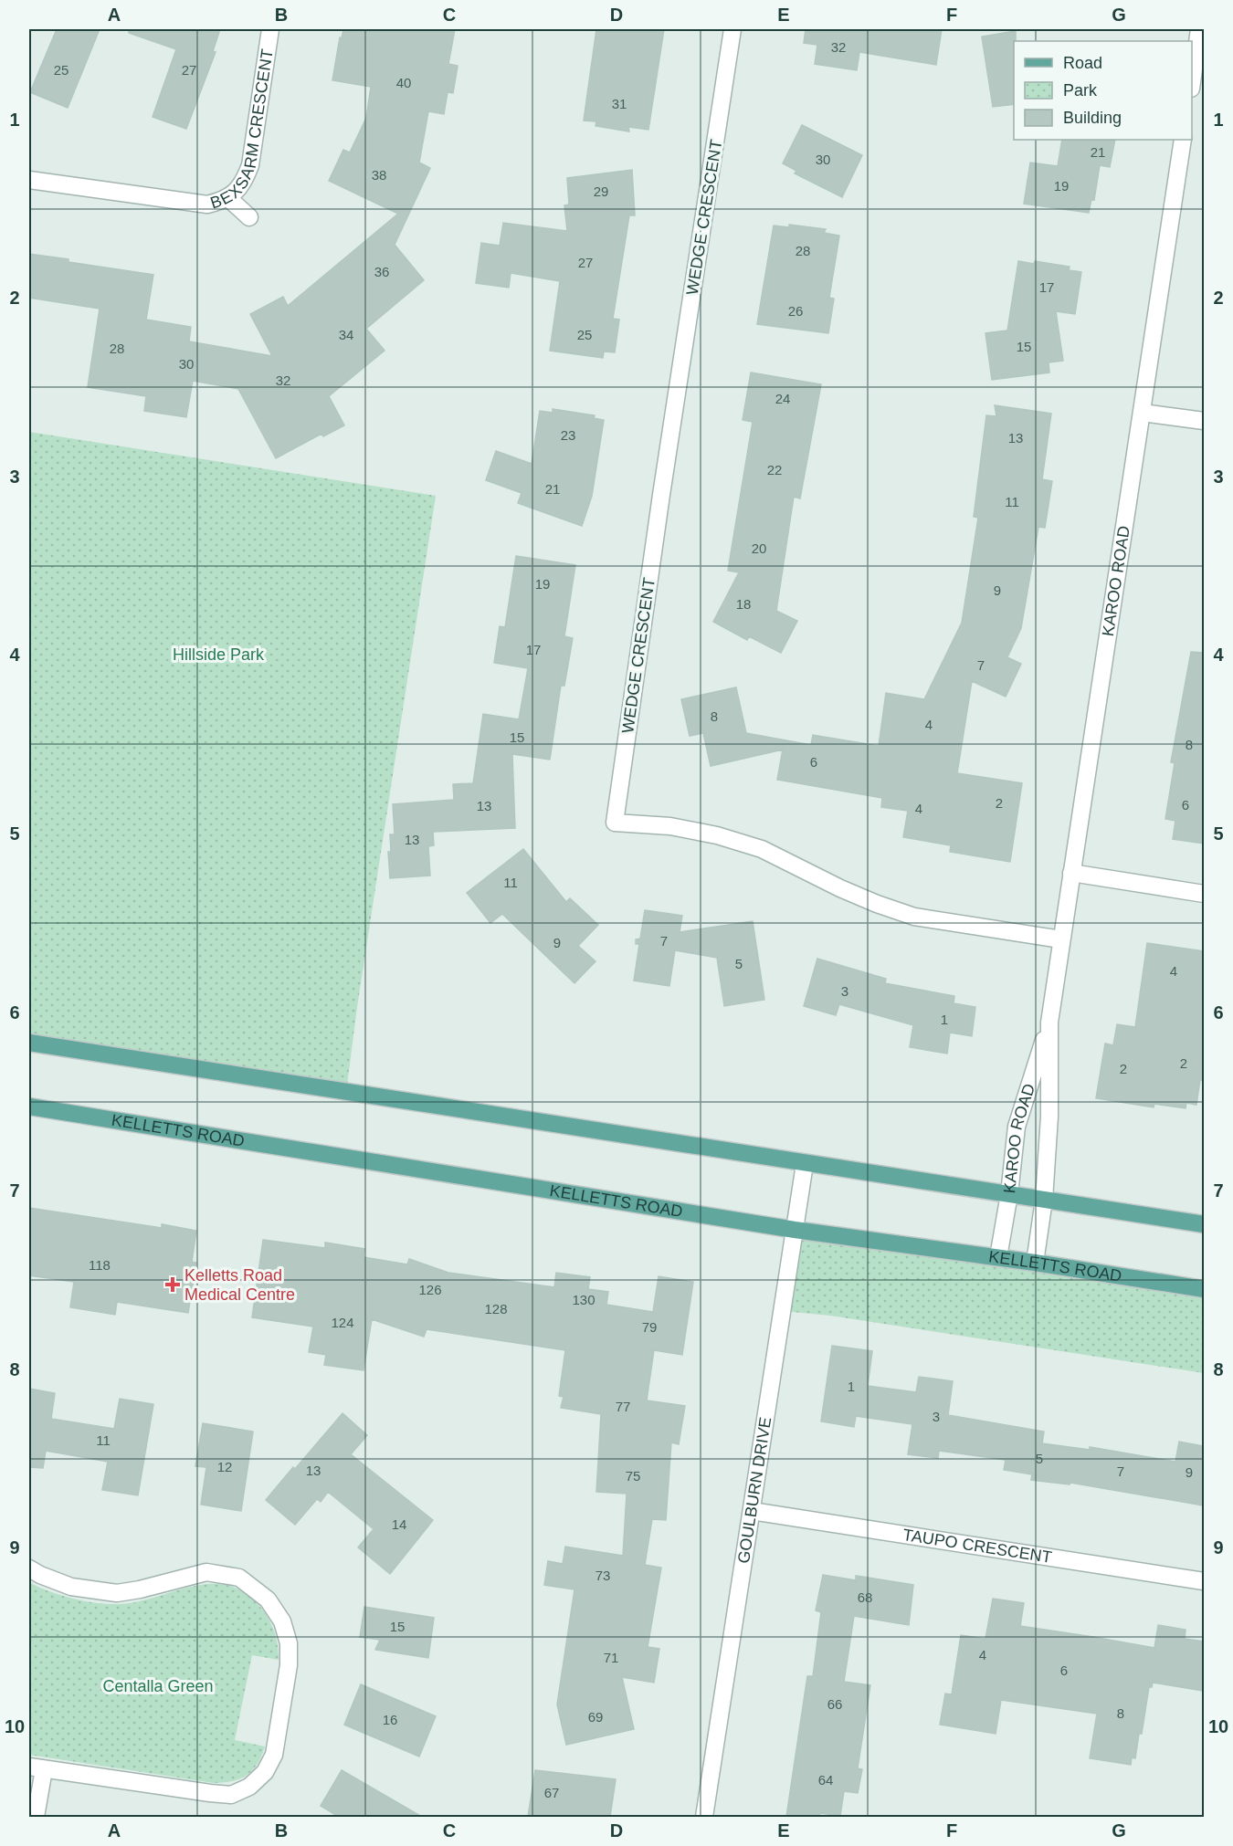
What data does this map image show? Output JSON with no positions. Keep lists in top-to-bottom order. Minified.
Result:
{"streets":{"main road":["KELLETTS ROAD"],"street":["BEXSARM CRESCENT","WEDGE CRESCENT","KAROO ROAD","GOULBURN DRIVE","TAUPO CRESCENT"]},"crossings":[["WEDGE CRESCENT","KAROO ROAD"],["KAROO ROAD","KELLETTS ROAD"],["KELLETTS ROAD","GOULBURN DRIVE"],["GOULBURN DRIVE","TAUPO CRESCENT"]],"parks":["Hillside Park","Centalla Green"],"places":{"health":["Kelletts Road Medical Centre"]},"house_numbers":["32","25","27","40","31","21","30","38","19","29","28","27","36","17","26","34","25","15","28","30","32","24","23","13","22","21","11","20","19","9","18","17","7","8","4","15","8","6","2","6","13","4","13","11","7","9","5","4","3","1","2","2","118","126","130","128","124","79","1","77","3","11","5","12","13","7","9","75","14","73","68","15","4","71","6","66","8","69","16","64","67"],"legend":["Road","Park","Building"],"grid":{"columns":["A","B","C","D","E","F","G"],"rows":["1","2","3","4","5","6","7","8","9","10"]}}
